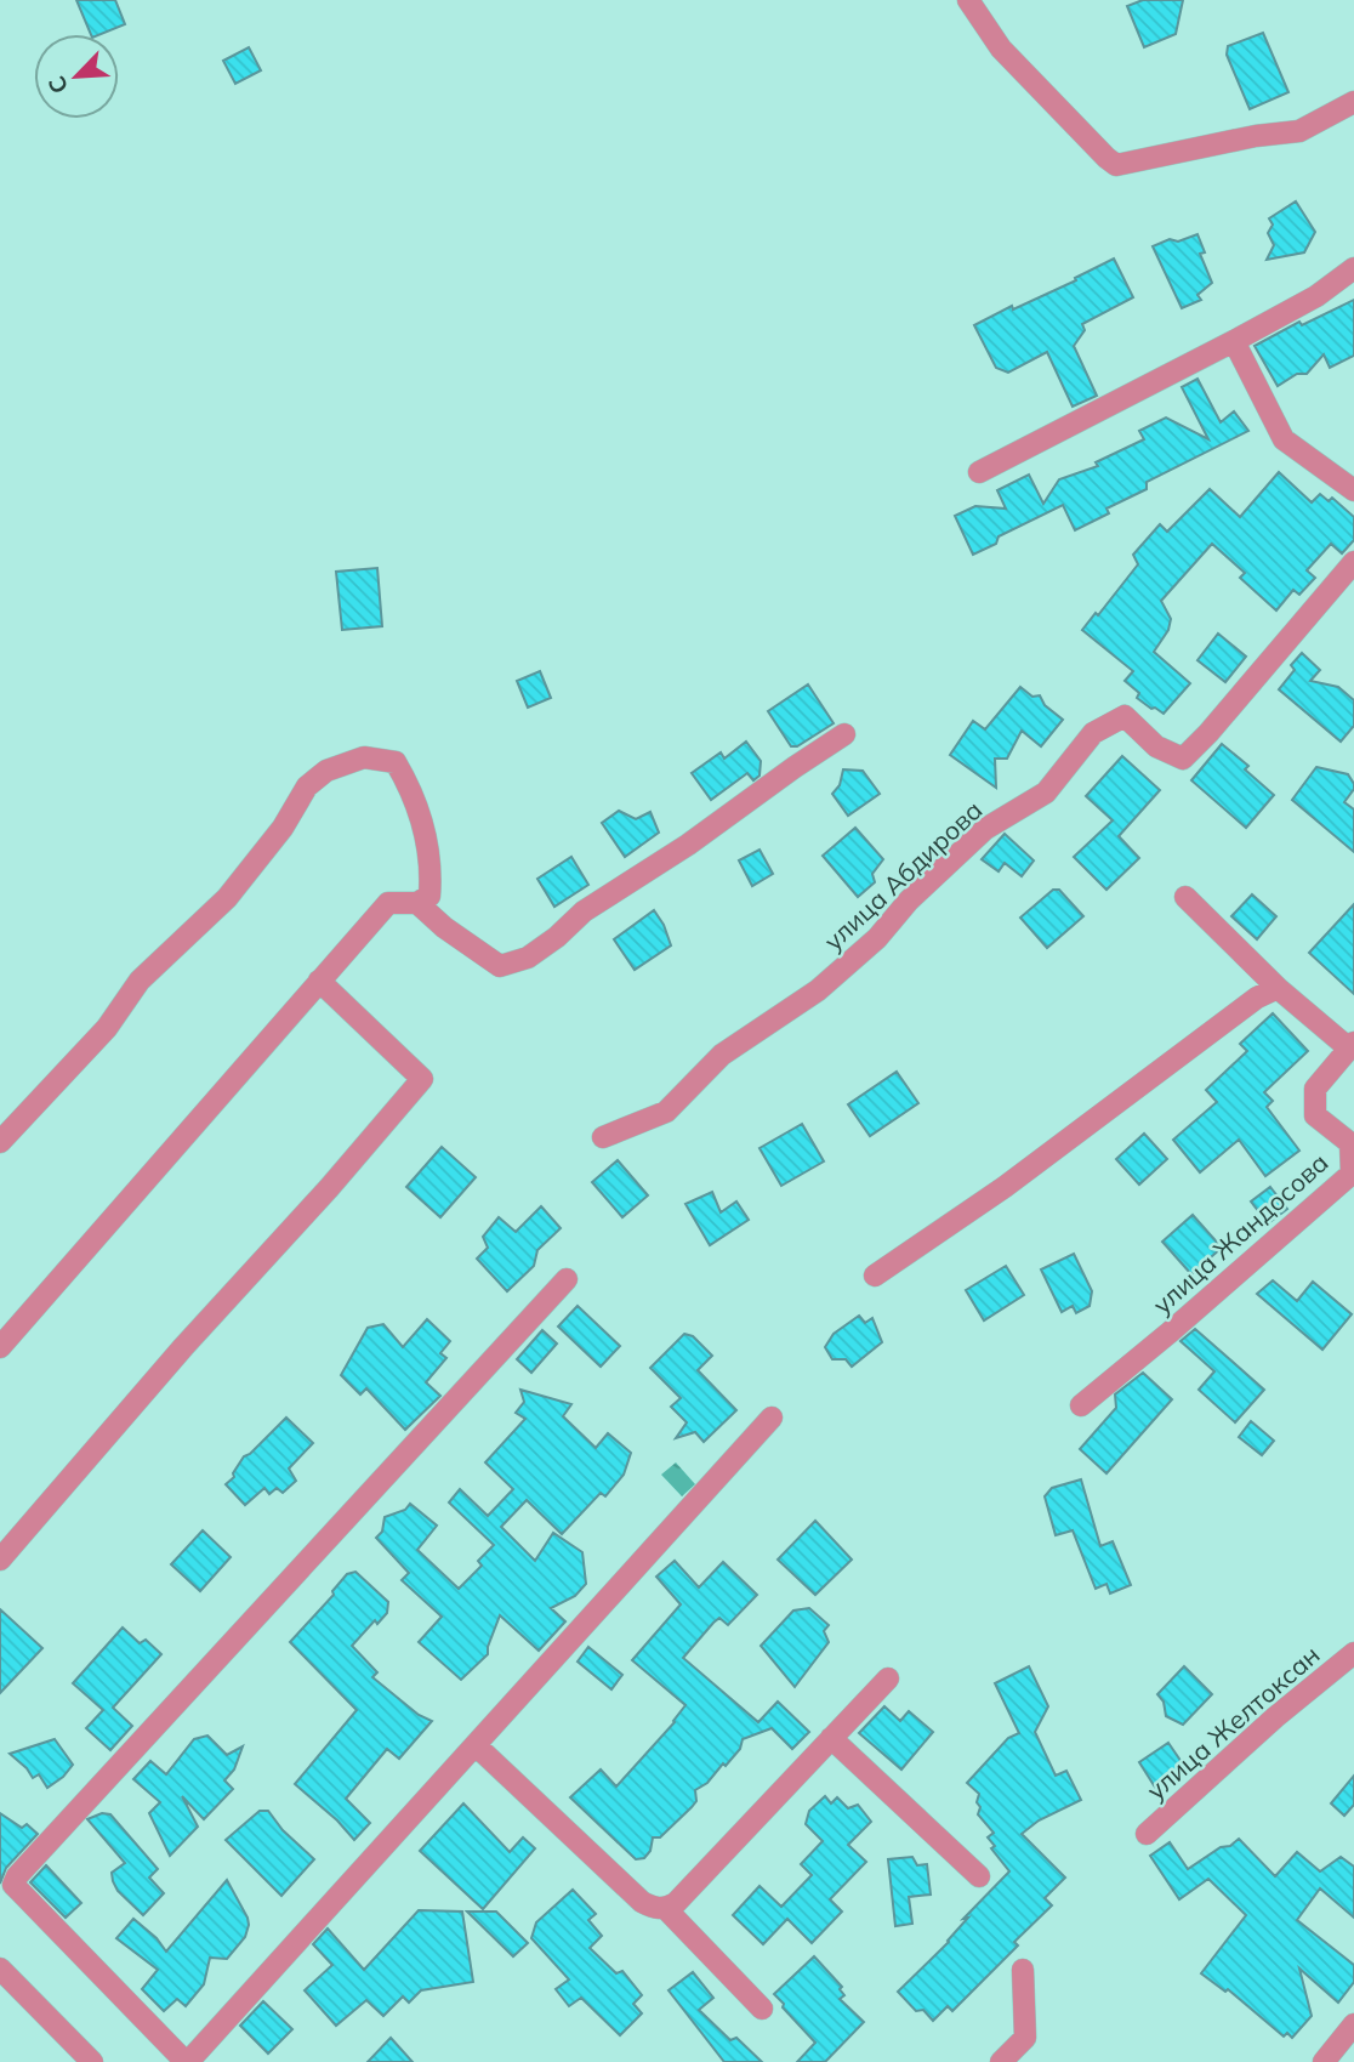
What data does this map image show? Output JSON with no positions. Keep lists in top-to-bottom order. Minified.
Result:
{"streets":{"street":["улица Абдирова","улица Жандосова","улица Желтоксан"]},"north":"bottom left"}
